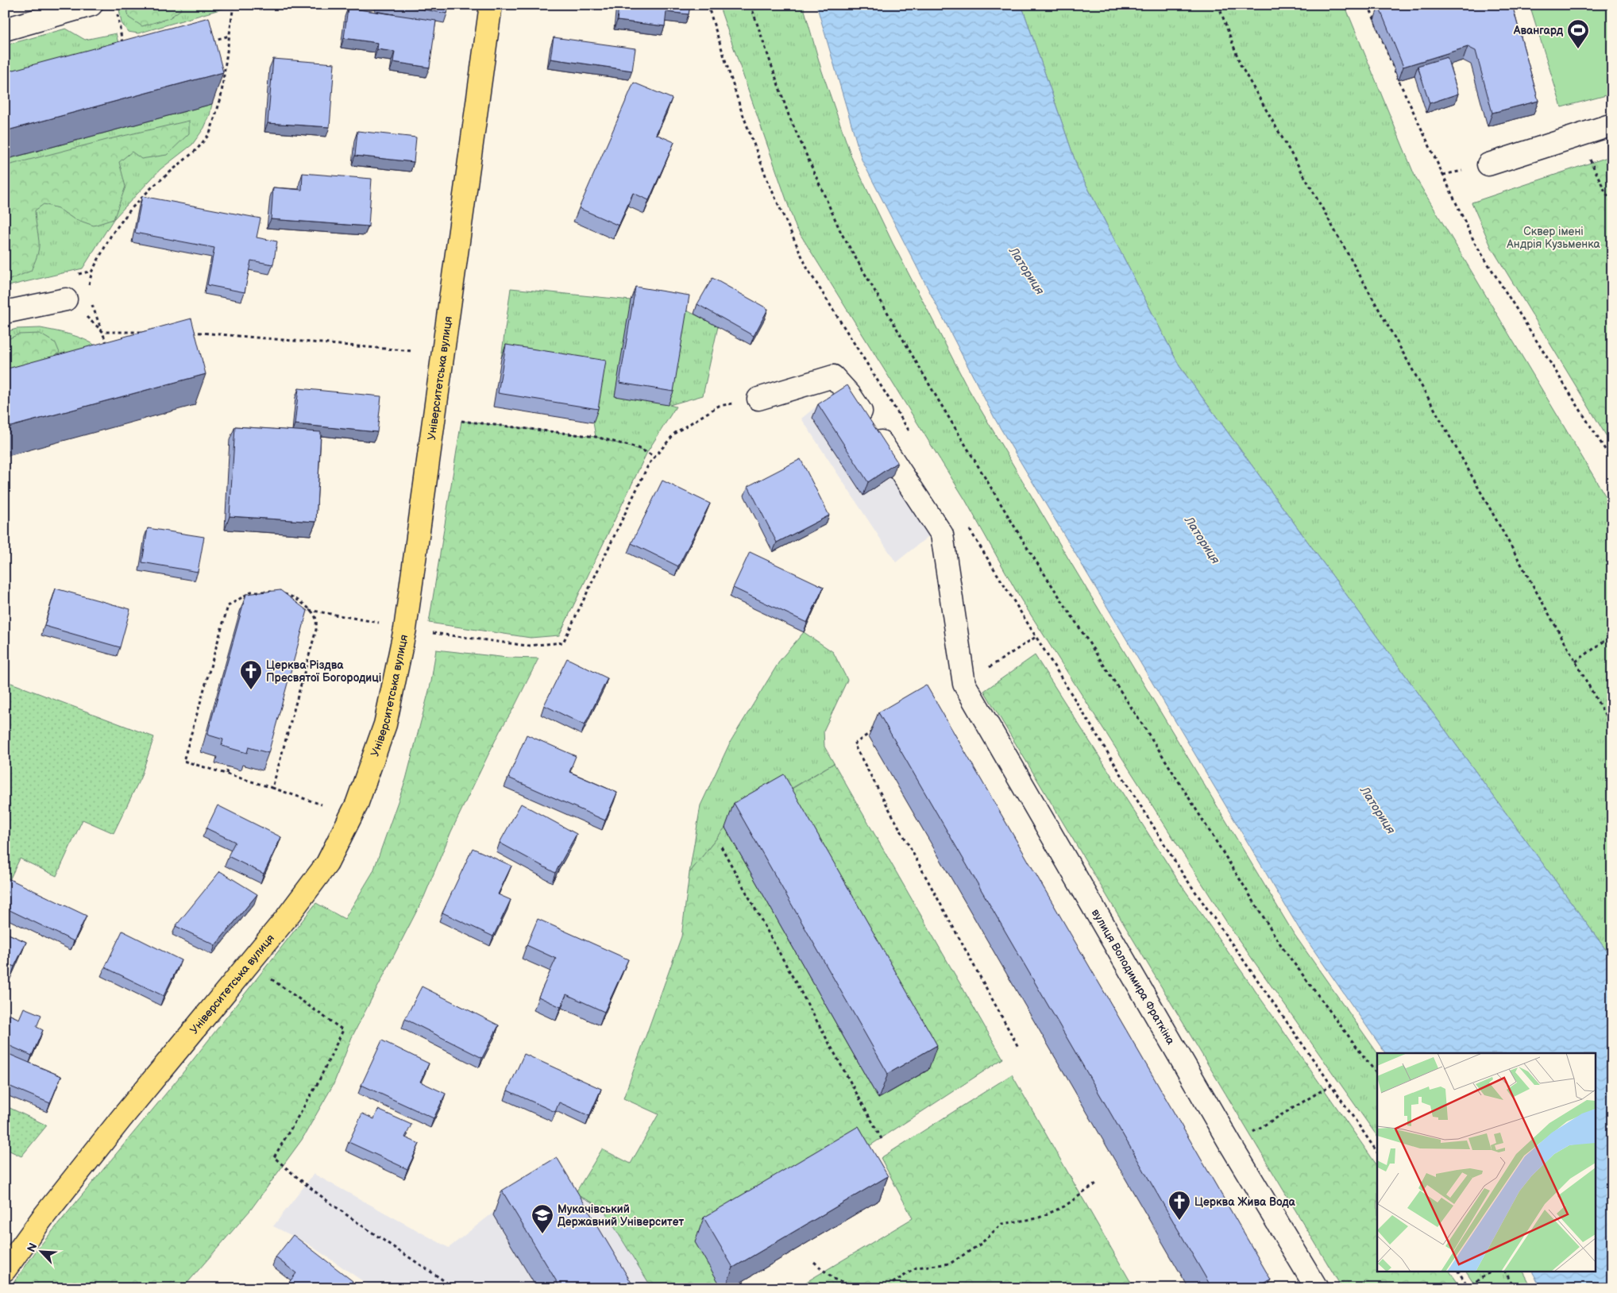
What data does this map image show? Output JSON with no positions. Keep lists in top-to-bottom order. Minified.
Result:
{"streets":{"main road":["Університетська вулиця"],"street":["вулиця Володимира Фраткіна"]},"water":["Латориця"],"parks":["Сквер імені Андрія Кузьменка"],"places":{"sports":["Авангард"],"church":["Церква Різдва Пресвятої Богородиці","Церква Жива Вода"],"school or university":["Мукачівський Державний Університет"]},"north":"top left"}
